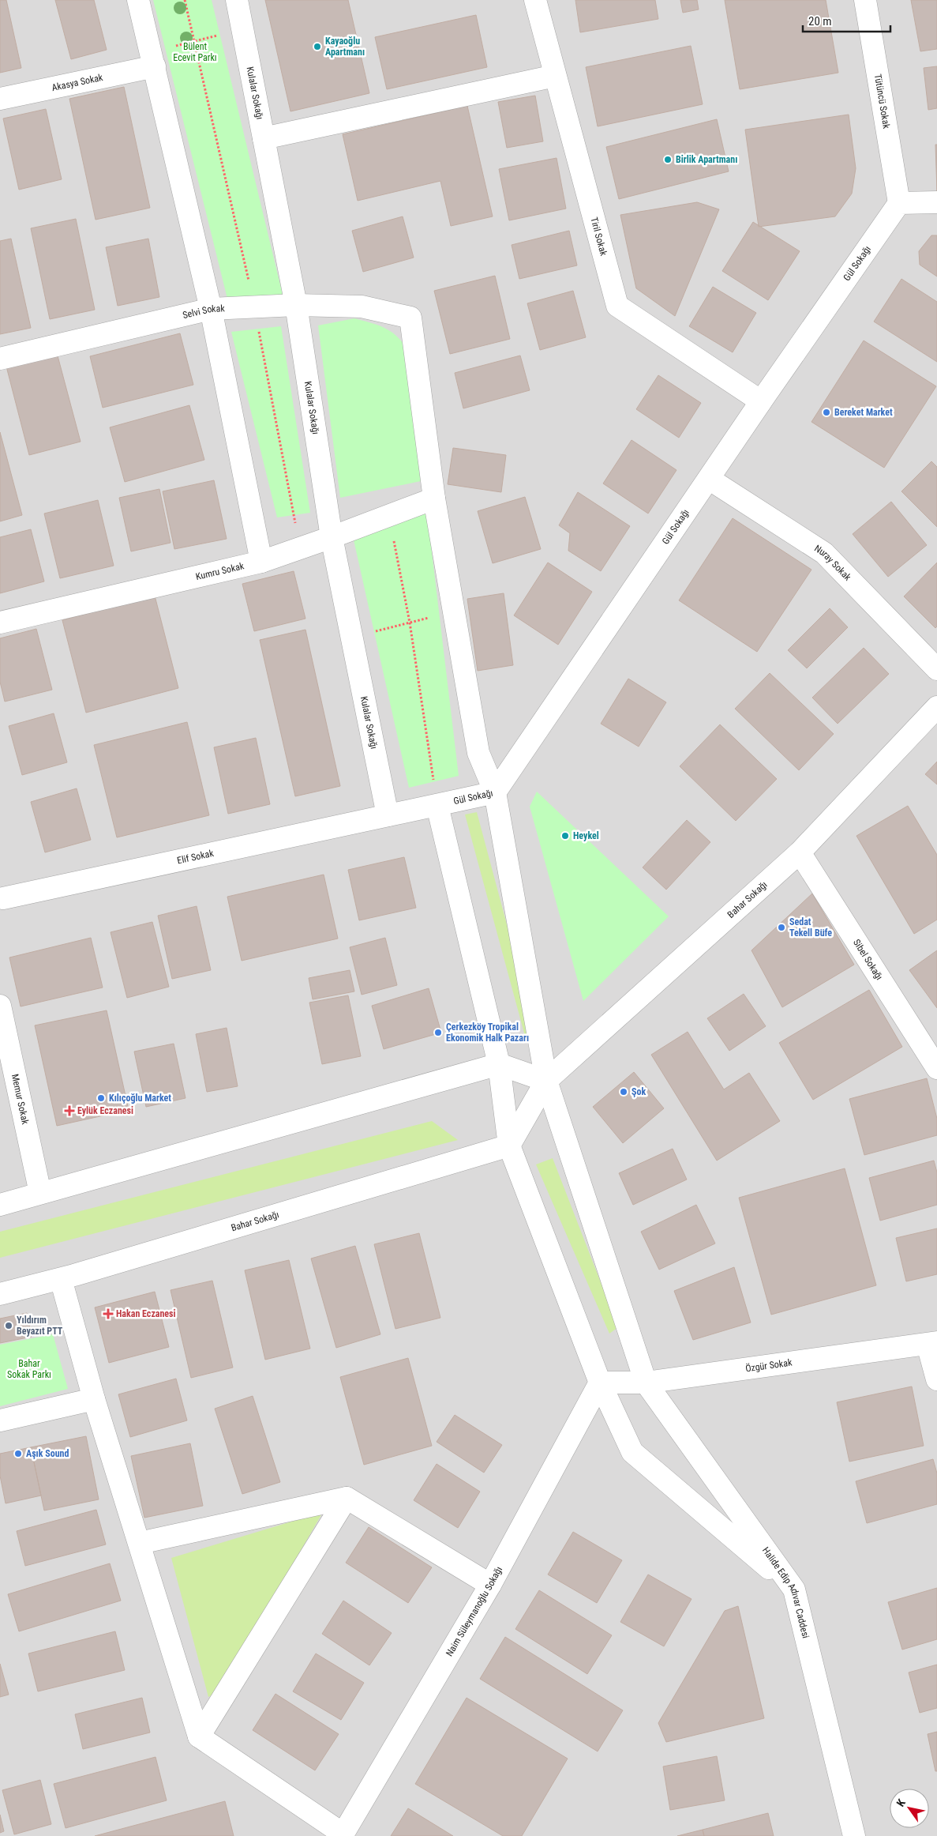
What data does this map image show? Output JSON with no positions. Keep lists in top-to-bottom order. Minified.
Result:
{"streets":{"street":["Akasya Sokak","Kulalar Sokağı","Tütüncü Sokak","Tiril Sokak","Gül Sokağı","Selvi Sokak","Nuray Sokak","Kumru Sokak","Elif Sokak","Bahar Sokağı","Sibel Sokağı","Memur Sokak","Özgür Sokak","Halide Edip Adıvar Caddesi","Naim Süleymanoğlu Sokağı"]},"crossings":[["Kulalar Sokağı","Gül Sokağı"],["Kulalar Sokağı","Selvi Sokak"],["Kulalar Sokağı","Kumru Sokak"],["Kulalar Sokağı","Elif Sokak"],["Tütüncü Sokak","Gül Sokağı"],["Tiril Sokak","Gül Sokağı"],["Gül Sokağı","Nuray Sokak"],["Gül Sokağı","Elif Sokak"],["Gül Sokağı","Halide Edip Adıvar Caddesi"],["Selvi Sokak","Halide Edip Adıvar Caddesi"],["Kumru Sokak","Halide Edip Adıvar Caddesi"],["Bahar Sokağı","Sibel Sokağı"],["Bahar Sokağı","Halide Edip Adıvar Caddesi"],["Özgür Sokak","Halide Edip Adıvar Caddesi"],["Özgür Sokak","Naim Süleymanoğlu Sokağı"]],"parks":["Bülent Ecevit Parkı","Bahar Sokak Parkı"],"places":{"other":["Kayaoğlu Apartmanı","Birlik Apartmanı","Bereket Market","Heykel","Sedat Tekell Büfe","Çerkezköy Tropikal Ekonomik Halk Pazarı","Şok","Kılıçoğlu Market","Yıldırım Beyazıt PTT","Aşık Sound"],"health":["Eylük Eczanesi","Hakan Eczanesi"]},"scale_bar":"20 m","north":"top left"}
